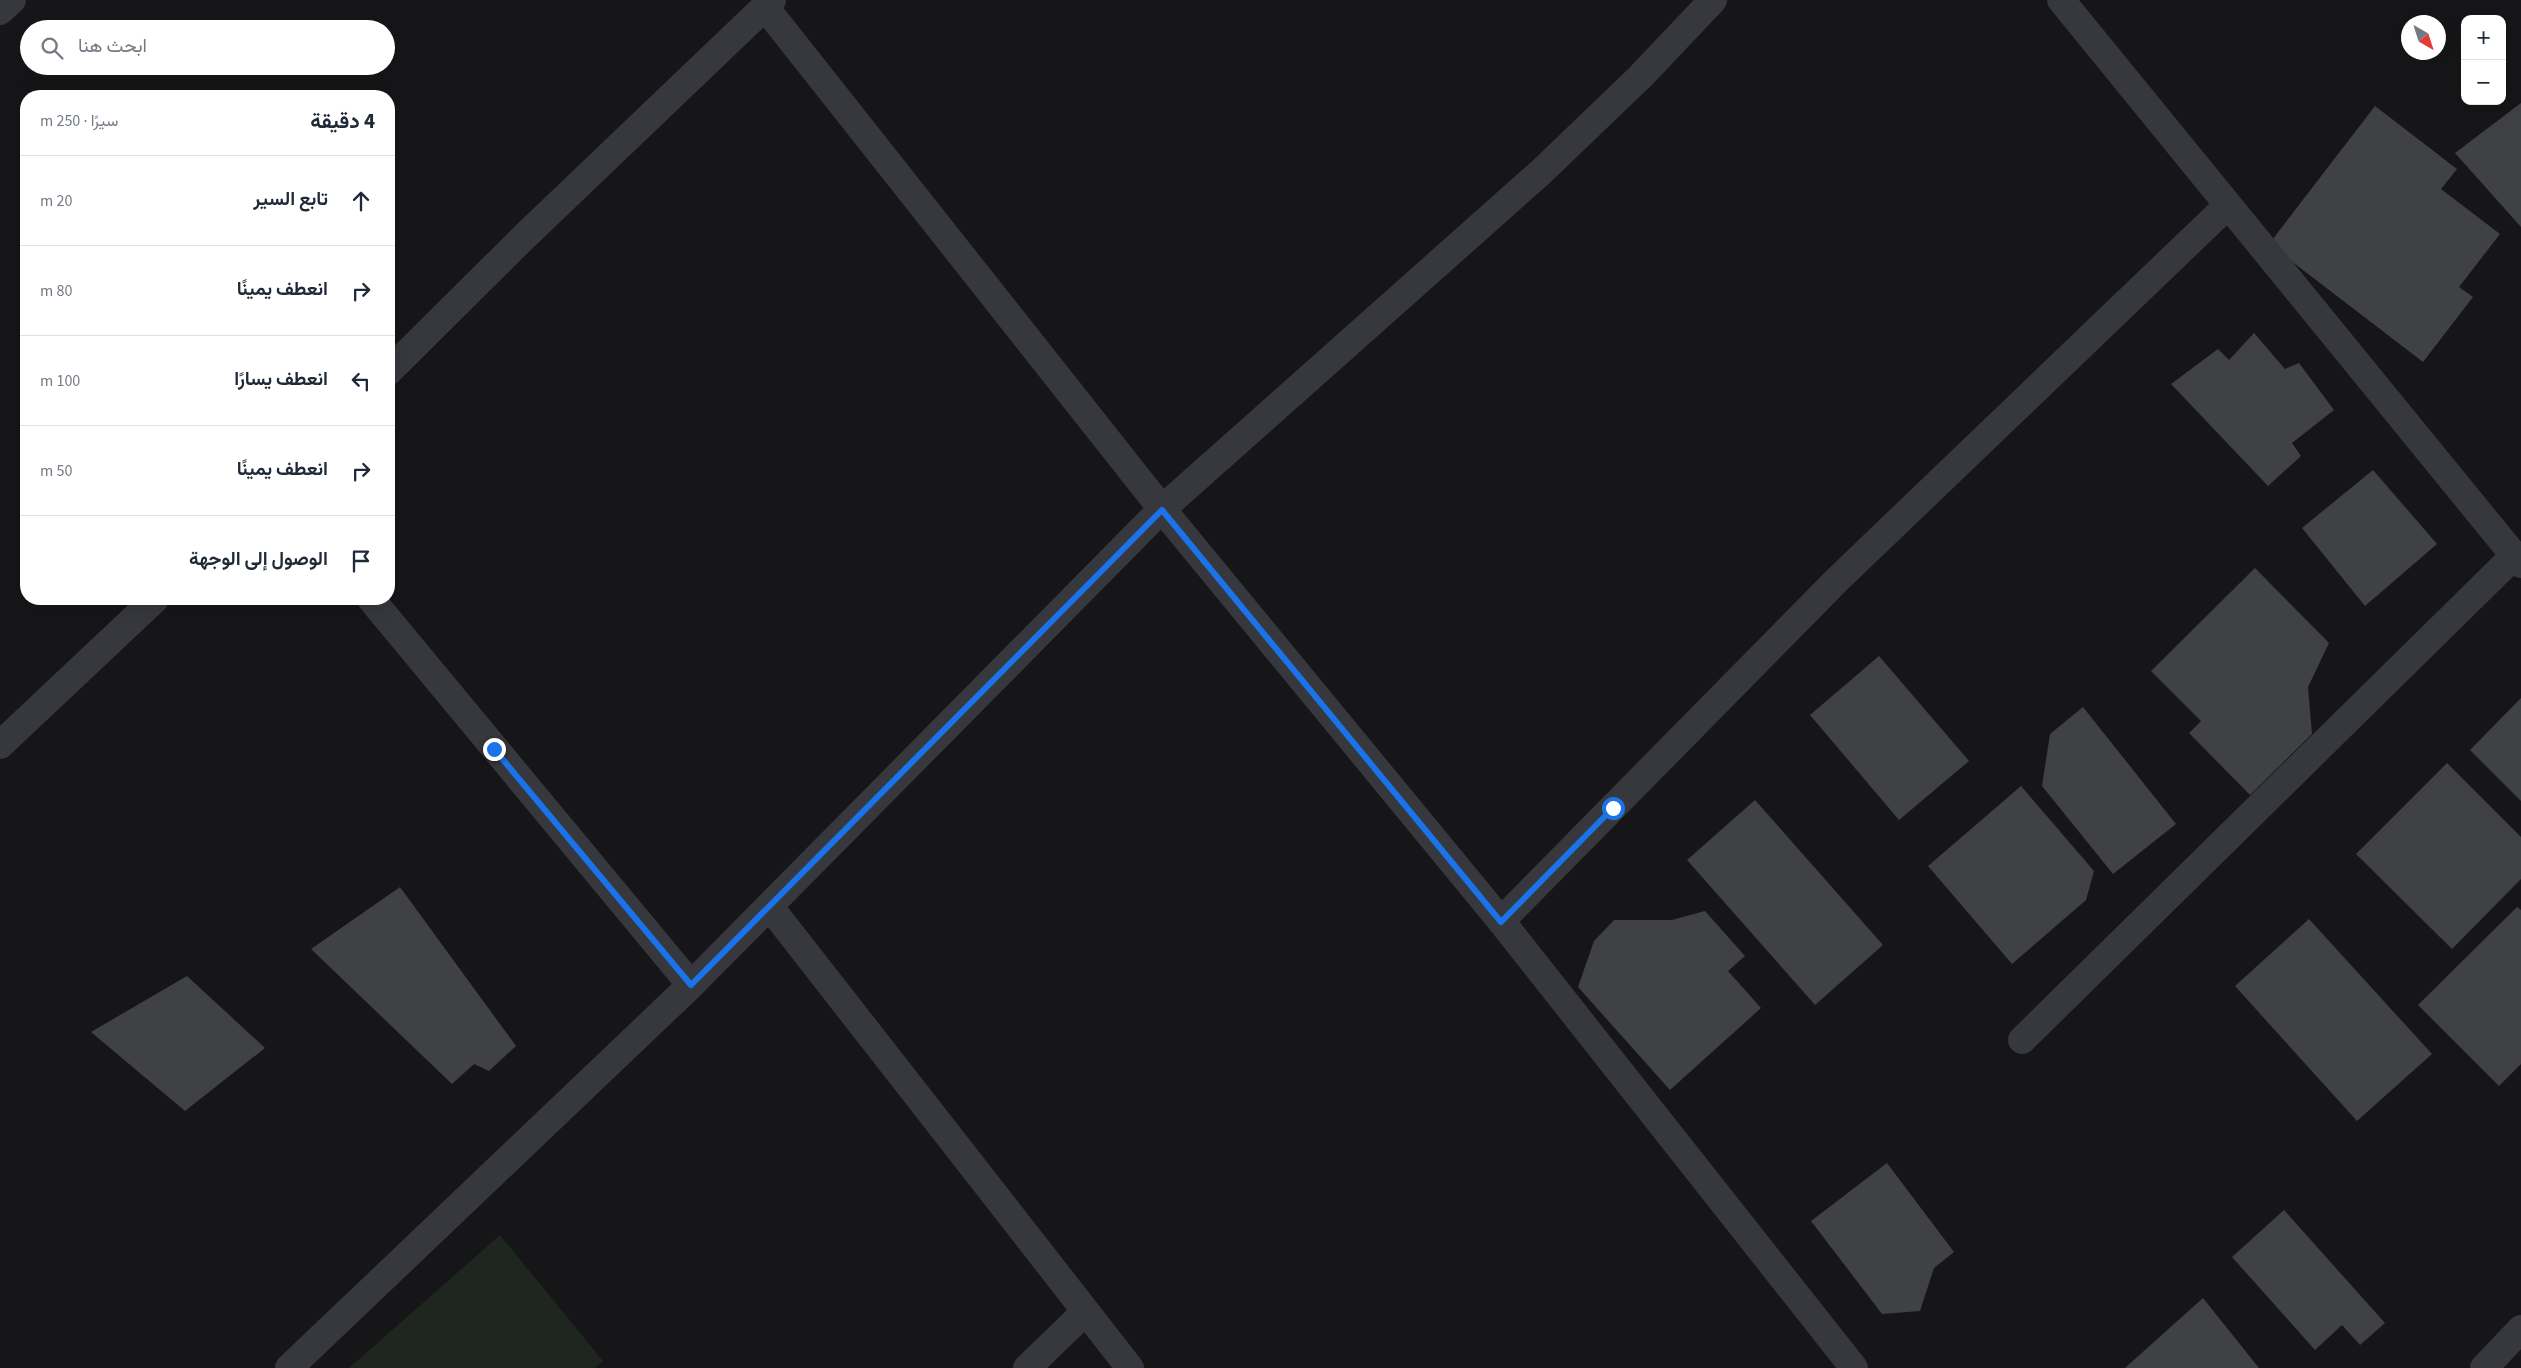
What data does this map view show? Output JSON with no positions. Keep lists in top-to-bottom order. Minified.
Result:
{"north":"bottom right","page":{"map_buttons":["+","−"],"search":"ابحث هنا","heading":["4 دقيقة","سيرًا · 250 m"],"list":[["تابع السير","20 m"],["انعطف يمينًا","80 m"],["انعطف يسارًا","100 m"],["انعطف يمينًا","50 m"],"الوصول إلى الوجهة"]}}
